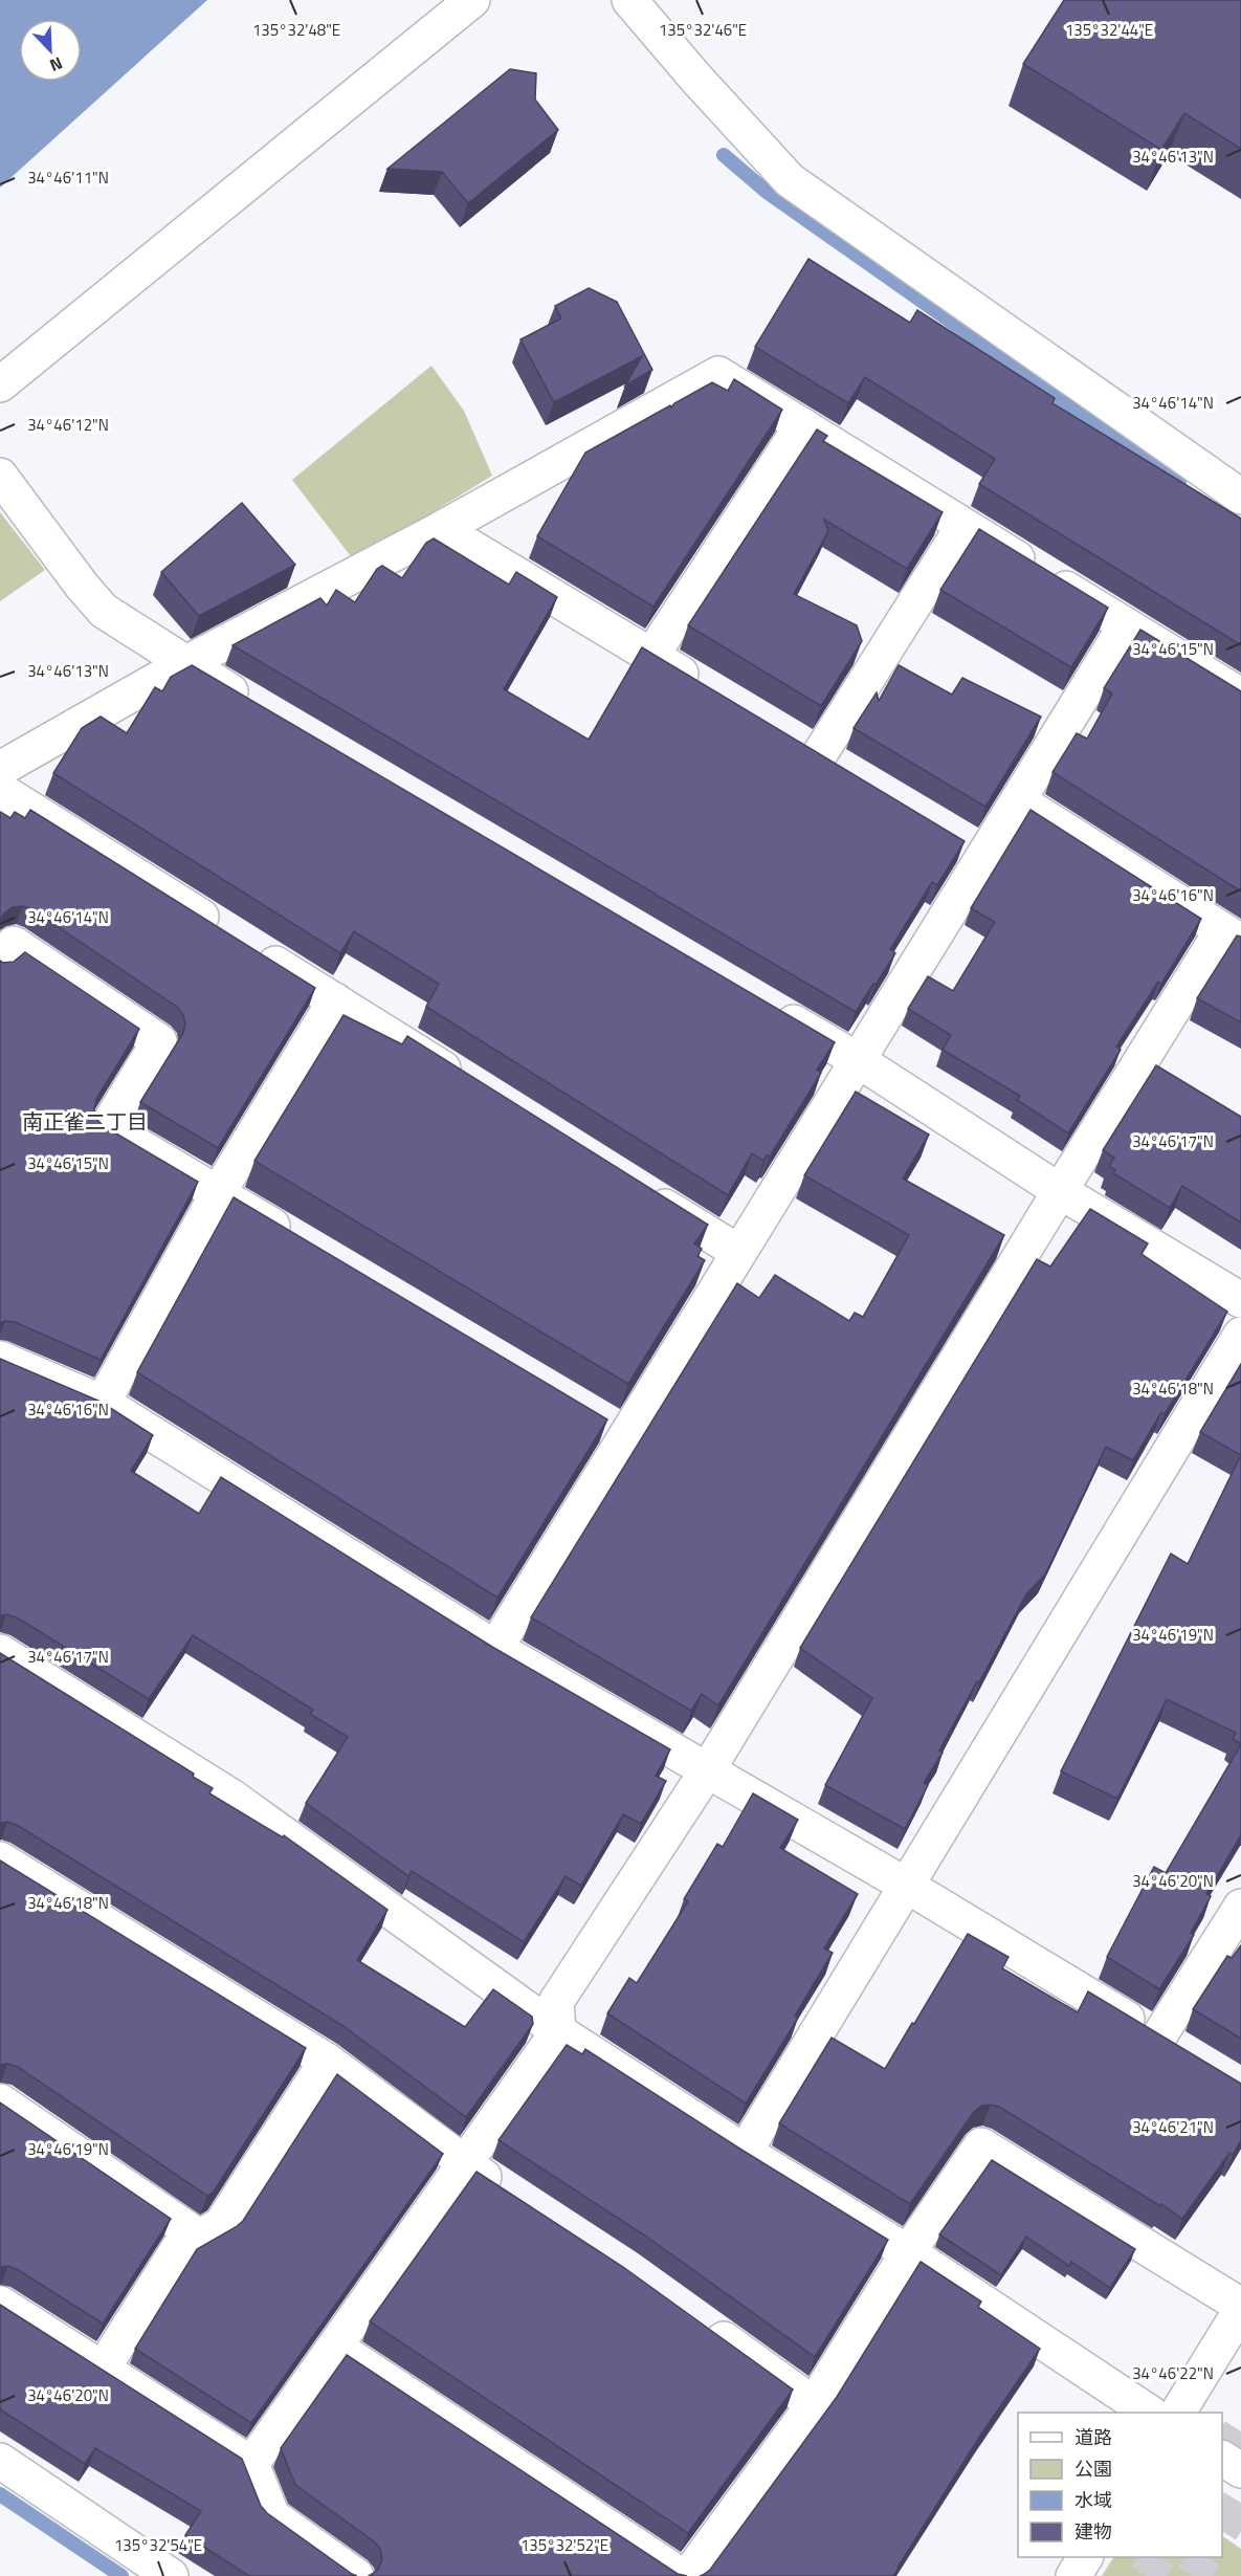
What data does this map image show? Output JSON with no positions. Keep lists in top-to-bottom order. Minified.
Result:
{"districts":["南正雀二丁目"],"legend":["道路","公園","水域","建物"],"north":"bottom right","coordinates":["135°32'48\"E","135°32'46\"E","135°32'44\"E","34°46'13\"N","34°46'11\"N","34°46'14\"N","34°46'12\"N","34°46'15\"N","34°46'16\"N","34°46'17\"N","34°46'18\"N","34°46'19\"N","34°46'20\"N","34°46'21\"N","34°46'22\"N","135°32'54\"E","135°32'52\"E"]}
